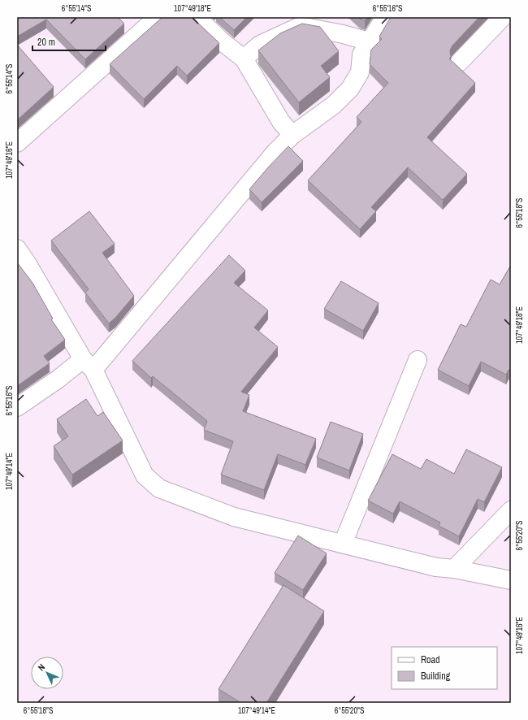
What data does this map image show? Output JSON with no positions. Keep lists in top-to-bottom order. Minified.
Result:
{"legend":["Road","Building"],"scale_bar":"20 m","north":"top left","coordinates":["6°55'14\"S","107°49'18\"E","6°55'16\"S","107°49'16\"E","6°55'18\"S","107°49'14\"E","6°55'20\"S"]}
